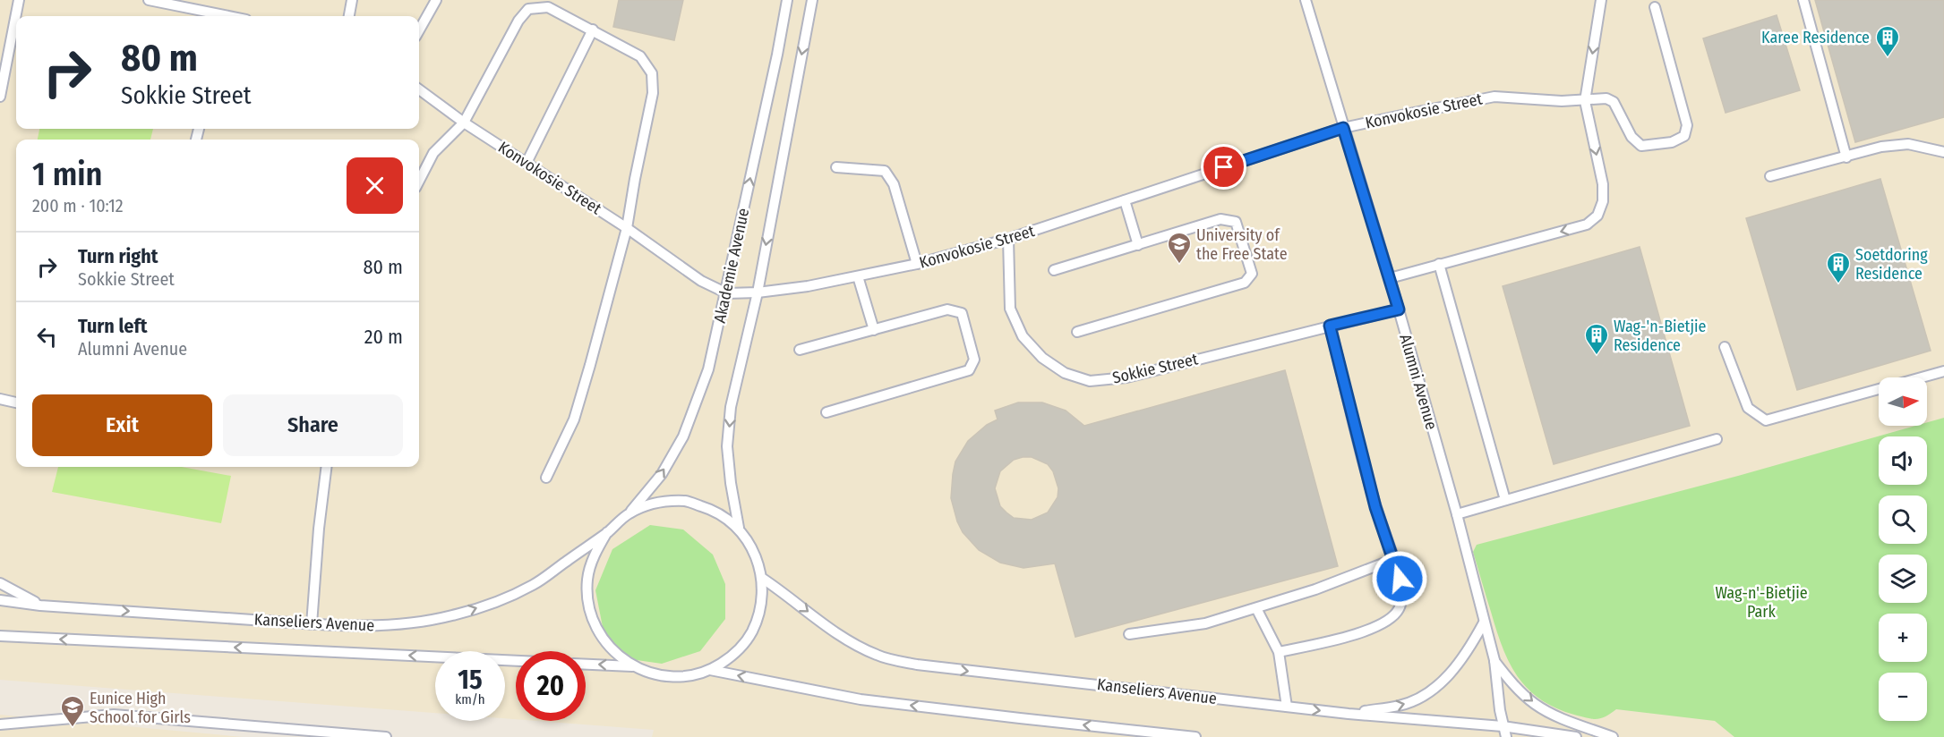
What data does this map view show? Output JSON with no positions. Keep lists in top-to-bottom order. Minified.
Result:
{"streets":{"lane":["Konvokosie Street","Akademie Avenue","Sokkie Street","Alumni Avenue","Kanseliers Avenue"]},"crossings":[["Konvokosie Street","Akademie Avenue"],["Konvokosie Street","Sokkie Street"],["Konvokosie Street","Alumni Avenue"],["Akademie Avenue","Kanseliers Avenue"],["Sokkie Street","Alumni Avenue"],["Alumni Avenue","Kanseliers Avenue"]],"parks":["Wag-n'-Bietjie Park"],"places":{"building":["Karee Residence","Soetdoring Residence","Wag-'n-Bietjie Residence"],"school or university":["University of the Free State","Eunice High School for Girls"]},"north":"right","page":{"turn":["80 m","Sokkie Street"],"heading":["1 min","200 m · 10:12"],"list":[{"name":"Turn right","note":"Sokkie Street","value":"80 m"},{"name":"Turn left","note":"Alumni Avenue","value":"20 m"}],"map_buttons":["+","−"],"buttons":["Exit","Share"],"speed":"15 km/h","limit":"20"}}
